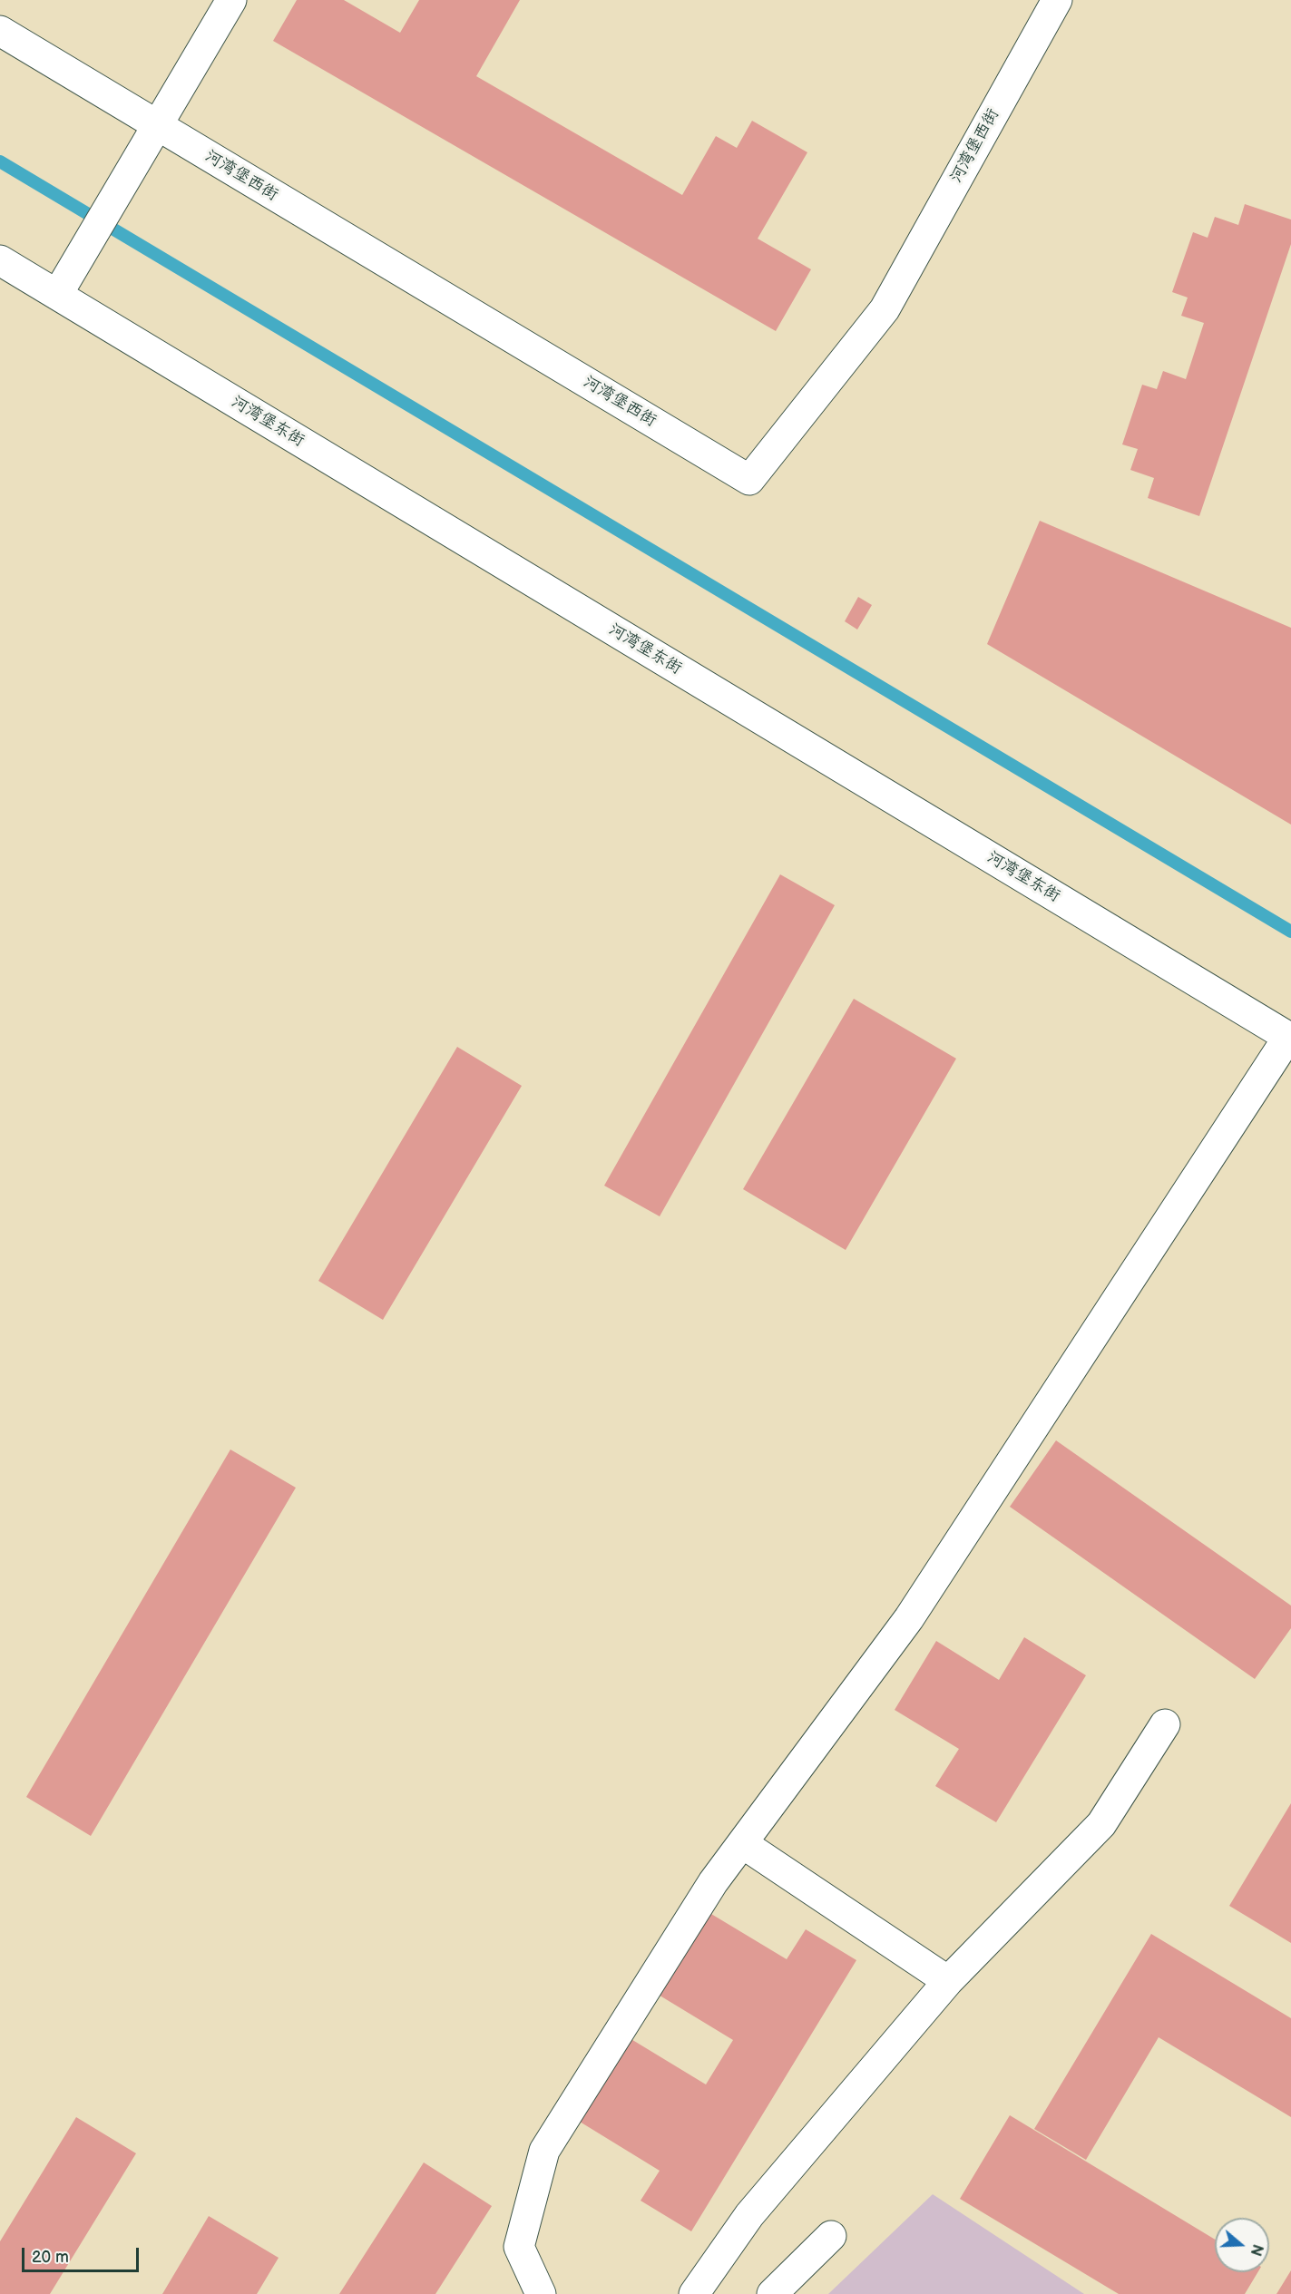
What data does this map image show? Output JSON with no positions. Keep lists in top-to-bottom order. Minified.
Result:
{"streets":{"street":["河湾堡西街","河湾堡东街"]},"scale_bar":"20 m","north":"right"}
